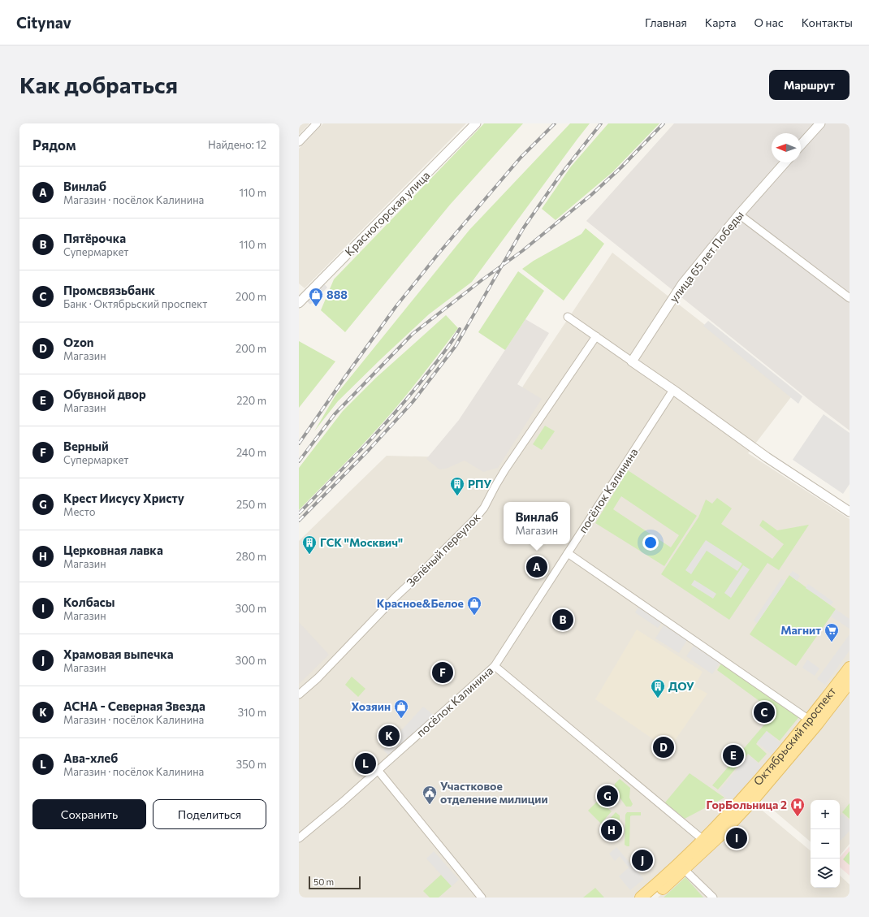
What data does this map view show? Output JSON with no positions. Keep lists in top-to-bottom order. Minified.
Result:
{"streets":{"main road":["Октябрьский проспект"],"street":["Красногорская улица","улица 65 лет Победы","посёлок Калинина","Зелёный переулок"]},"places":{"shop":["888","Красное&Белое","Хозяин"],"building":["РПУ","ГСК \"Москвич\"","ДОУ"],"supermarket":["Магнит"],"public building":["Участковое отделение милиции"],"hospital":["ГорБольница 2"]},"scale_bar":"50 m","north":"left","page":{"header":"Citynav","nav":["Главная","Карта","О нас","Контакты"],"buttons":["Маршрут",["Сохранить","Поделиться"]],"title":"Как добраться","heading":["Рядом","Найдено: 12"],"list":[{"mark":"A","name":"Винлаб","note":"Магазин · посёлок Калинина","value":"110 m"},{"mark":"B","name":"Пятёрочка","note":"Супермаркет","value":"110 m"},{"mark":"C","name":"Промсвязьбанк","note":"Банк · Октябрьский проспект","value":"200 m"},{"mark":"D","name":"Ozon","note":"Магазин","value":"200 m"},{"mark":"E","name":"Обувной двор","note":"Магазин","value":"220 m"},{"mark":"F","name":"Верный","note":"Супермаркет","value":"240 m"},{"mark":"G","name":"Крест Иисусу Христу","note":"Место","value":"250 m"},{"mark":"H","name":"Церковная лавка","note":"Магазин","value":"280 m"},{"mark":"I","name":"Колбасы","note":"Магазин","value":"300 m"},{"mark":"J","name":"Храмовая выпечка","note":"Магазин","value":"300 m"},{"mark":"K","name":"АСНА - Северная Звезда","note":"Магазин · посёлок Калинина","value":"310 m"},{"mark":"L","name":"Ава-хлеб","note":"Магазин · посёлок Калинина","value":"350 m"}],"popup":["Винлаб","Магазин"],"pins":["A","B","F","C","K","D","E","L","G","H","I","J"],"map_buttons":["+","−"],"scale":"50 m"}}
